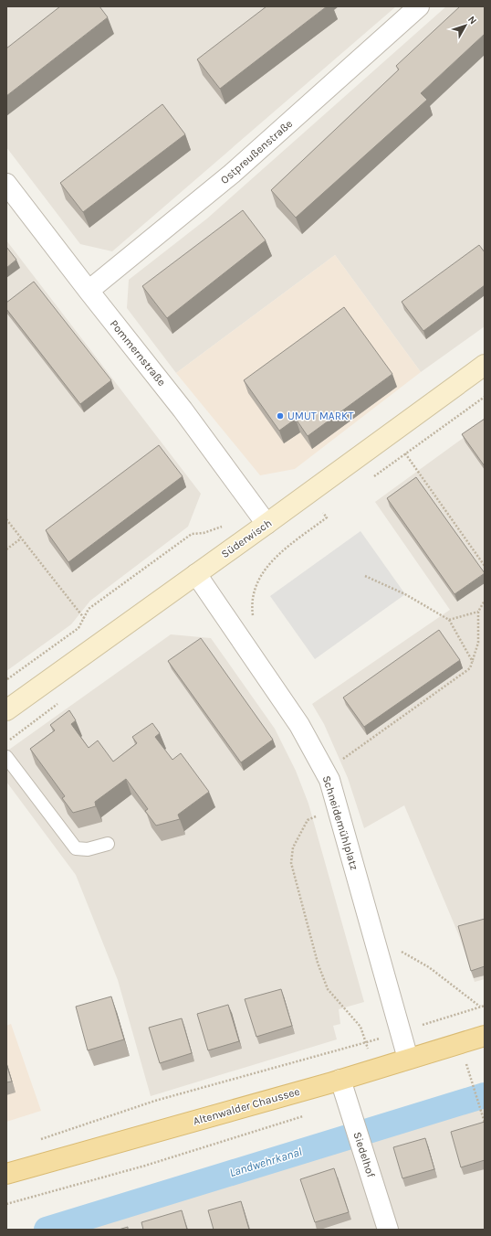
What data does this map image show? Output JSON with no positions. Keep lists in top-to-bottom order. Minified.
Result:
{"streets":{"main road":["Altenwalder Chaussee"],"street":["Ostpreußenstraße","Pommernstraße","Süderwisch","Schneidemühlplatz","Siedelhof"]},"crossings":[["Ostpreußenstraße","Pommernstraße"],["Pommernstraße","Süderwisch"],["Süderwisch","Schneidemühlplatz"],["Schneidemühlplatz","Altenwalder Chaussee"],["Altenwalder Chaussee","Siedelhof"]],"water":["Landwehrkanal"],"places":["UMUT MARKT"],"north":"top right"}
